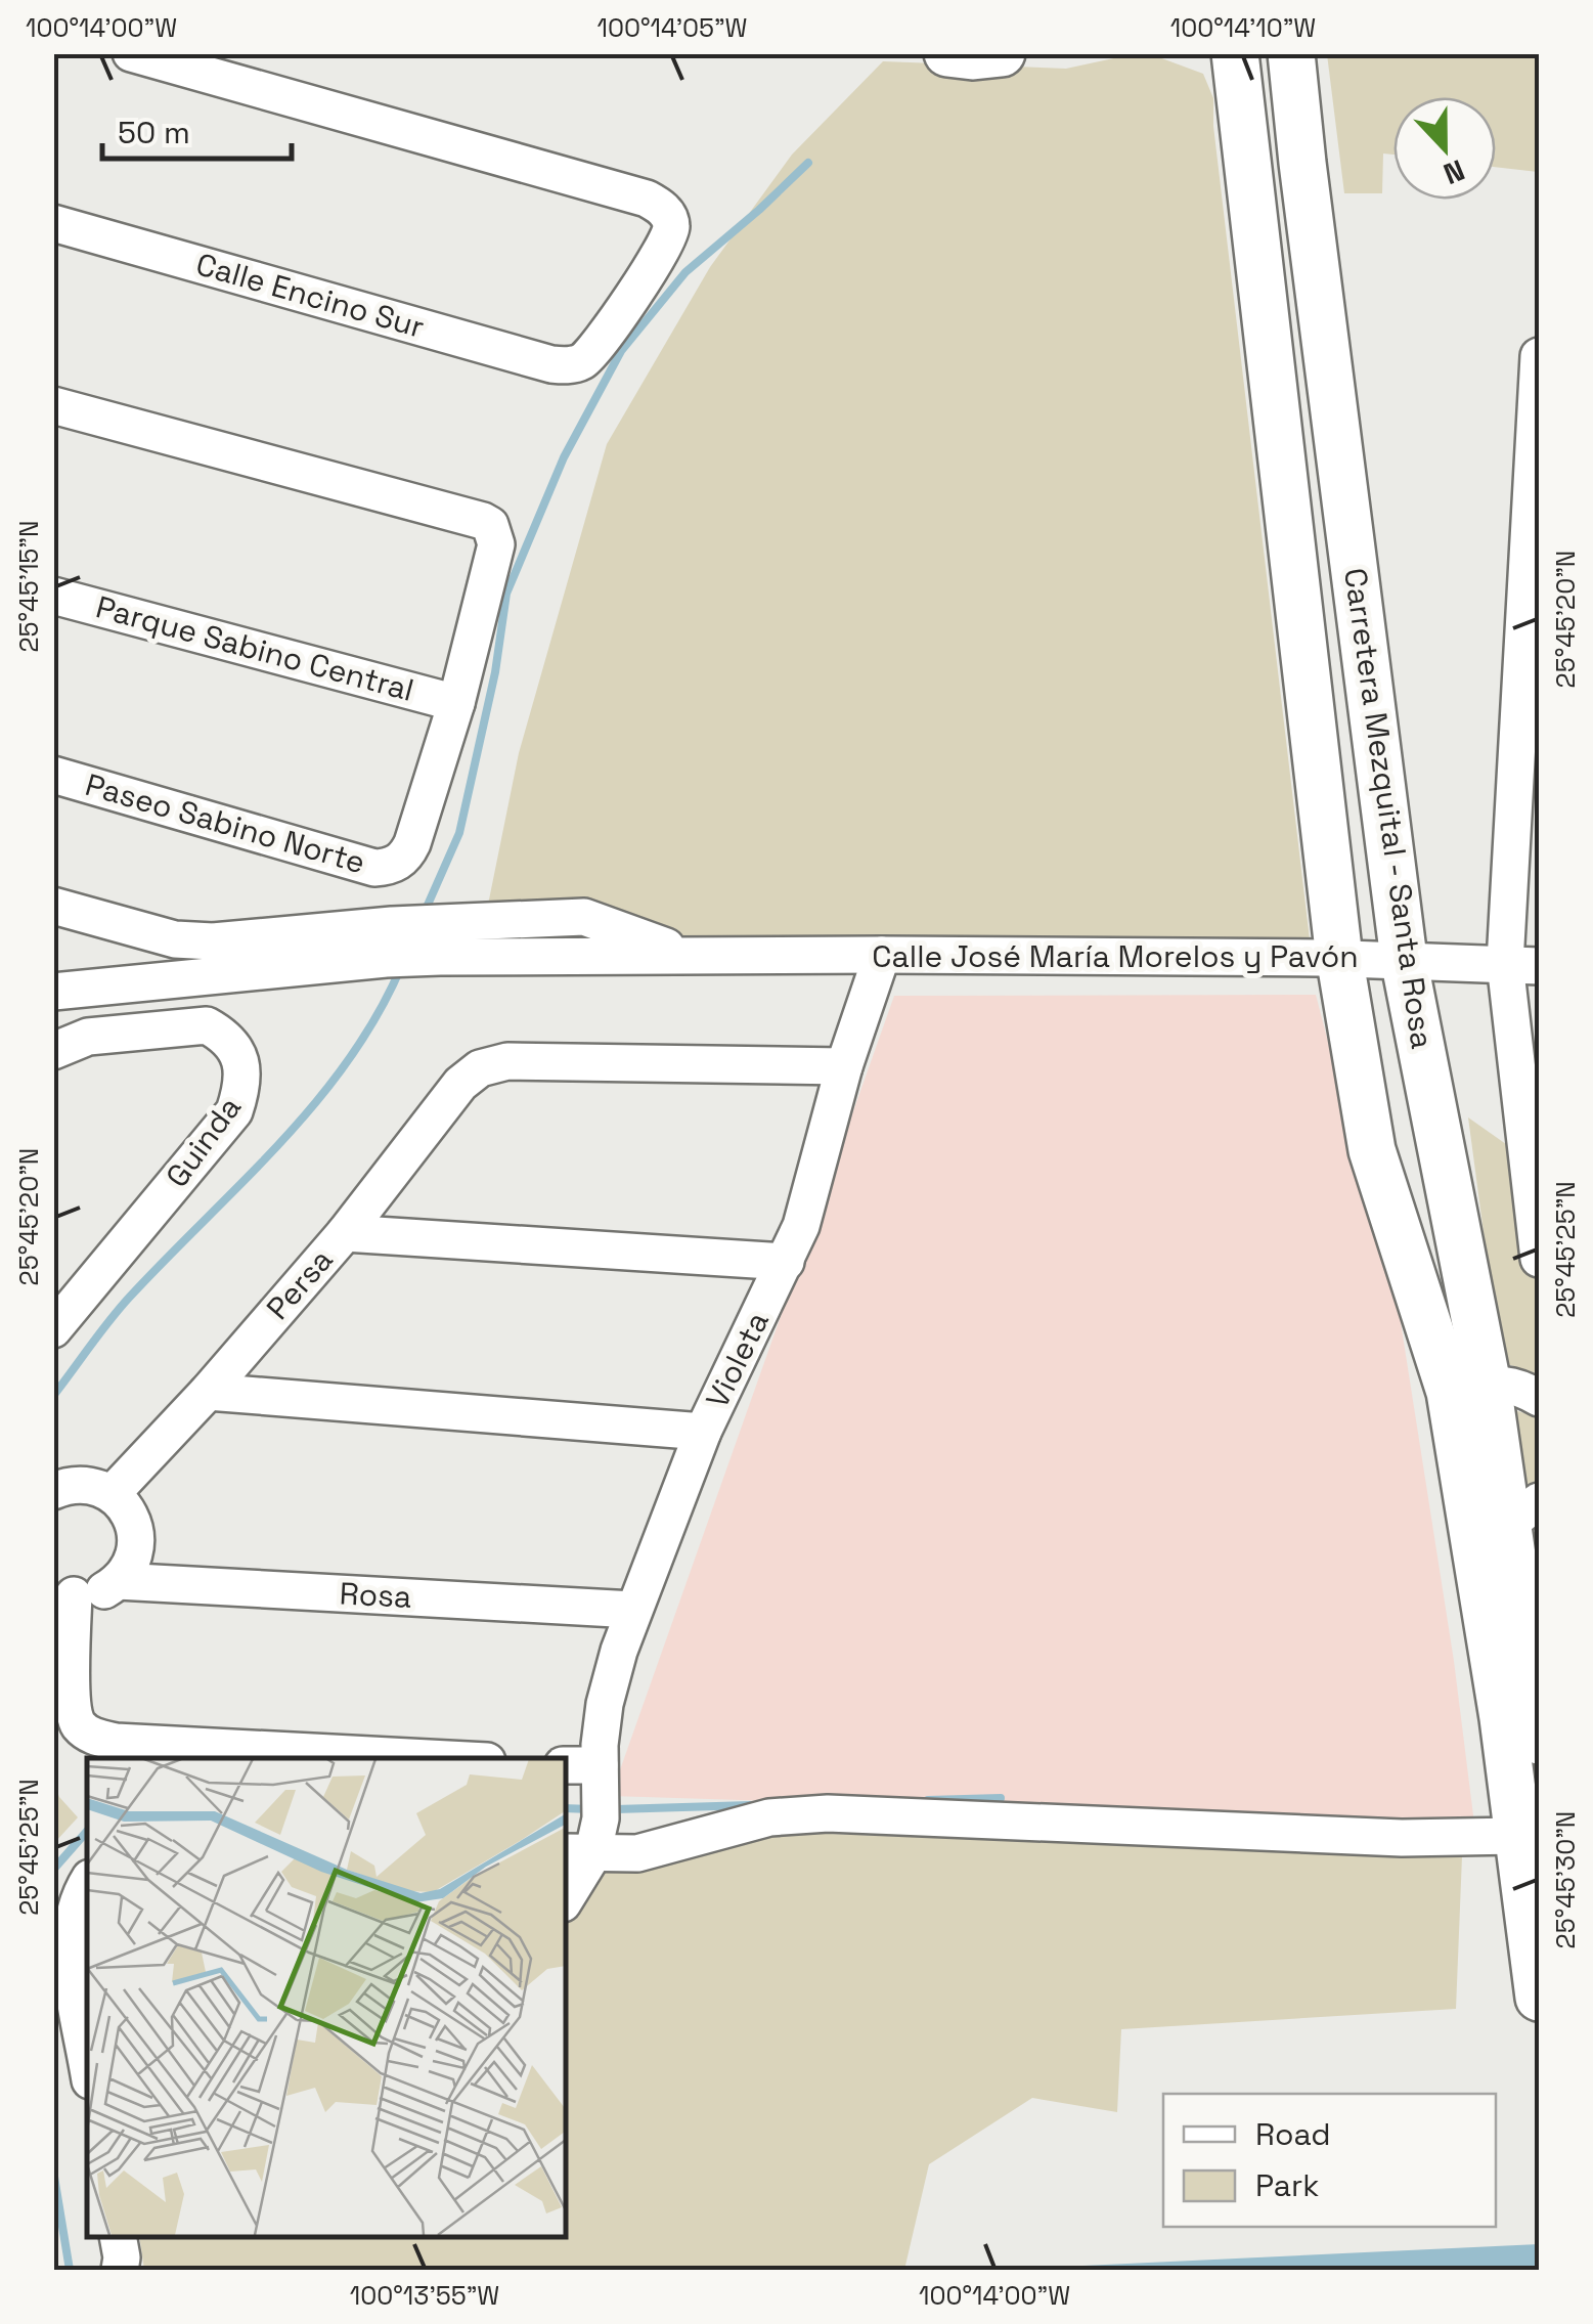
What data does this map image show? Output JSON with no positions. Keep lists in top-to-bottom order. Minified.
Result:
{"streets":{"main road":["Carretera Mezquital - Santa Rosa"],"street":["Calle Encino Sur","Parque Sabino Central","Paseo Sabino Norte","Calle José María Morelos y Pavón","Guinda","Persa","Violeta","Rosa"]},"crossings":[["Parque Sabino Central","Paseo Sabino Norte"],["Carretera Mezquital - Santa Rosa","Calle José María Morelos y Pavón"],["Calle José María Morelos y Pavón","Violeta"],["Persa","Violeta"],["Violeta","Rosa"]],"legend":["Road","Park"],"scale_bar":"50 m","north":"bottom","coordinates":["100°14'00\"W","100°14'05\"W","100°14'10\"W","25°45'15\"N","25°45'20\"N","25°45'25\"N","25°45'30\"N","100°13'55\"W"]}
